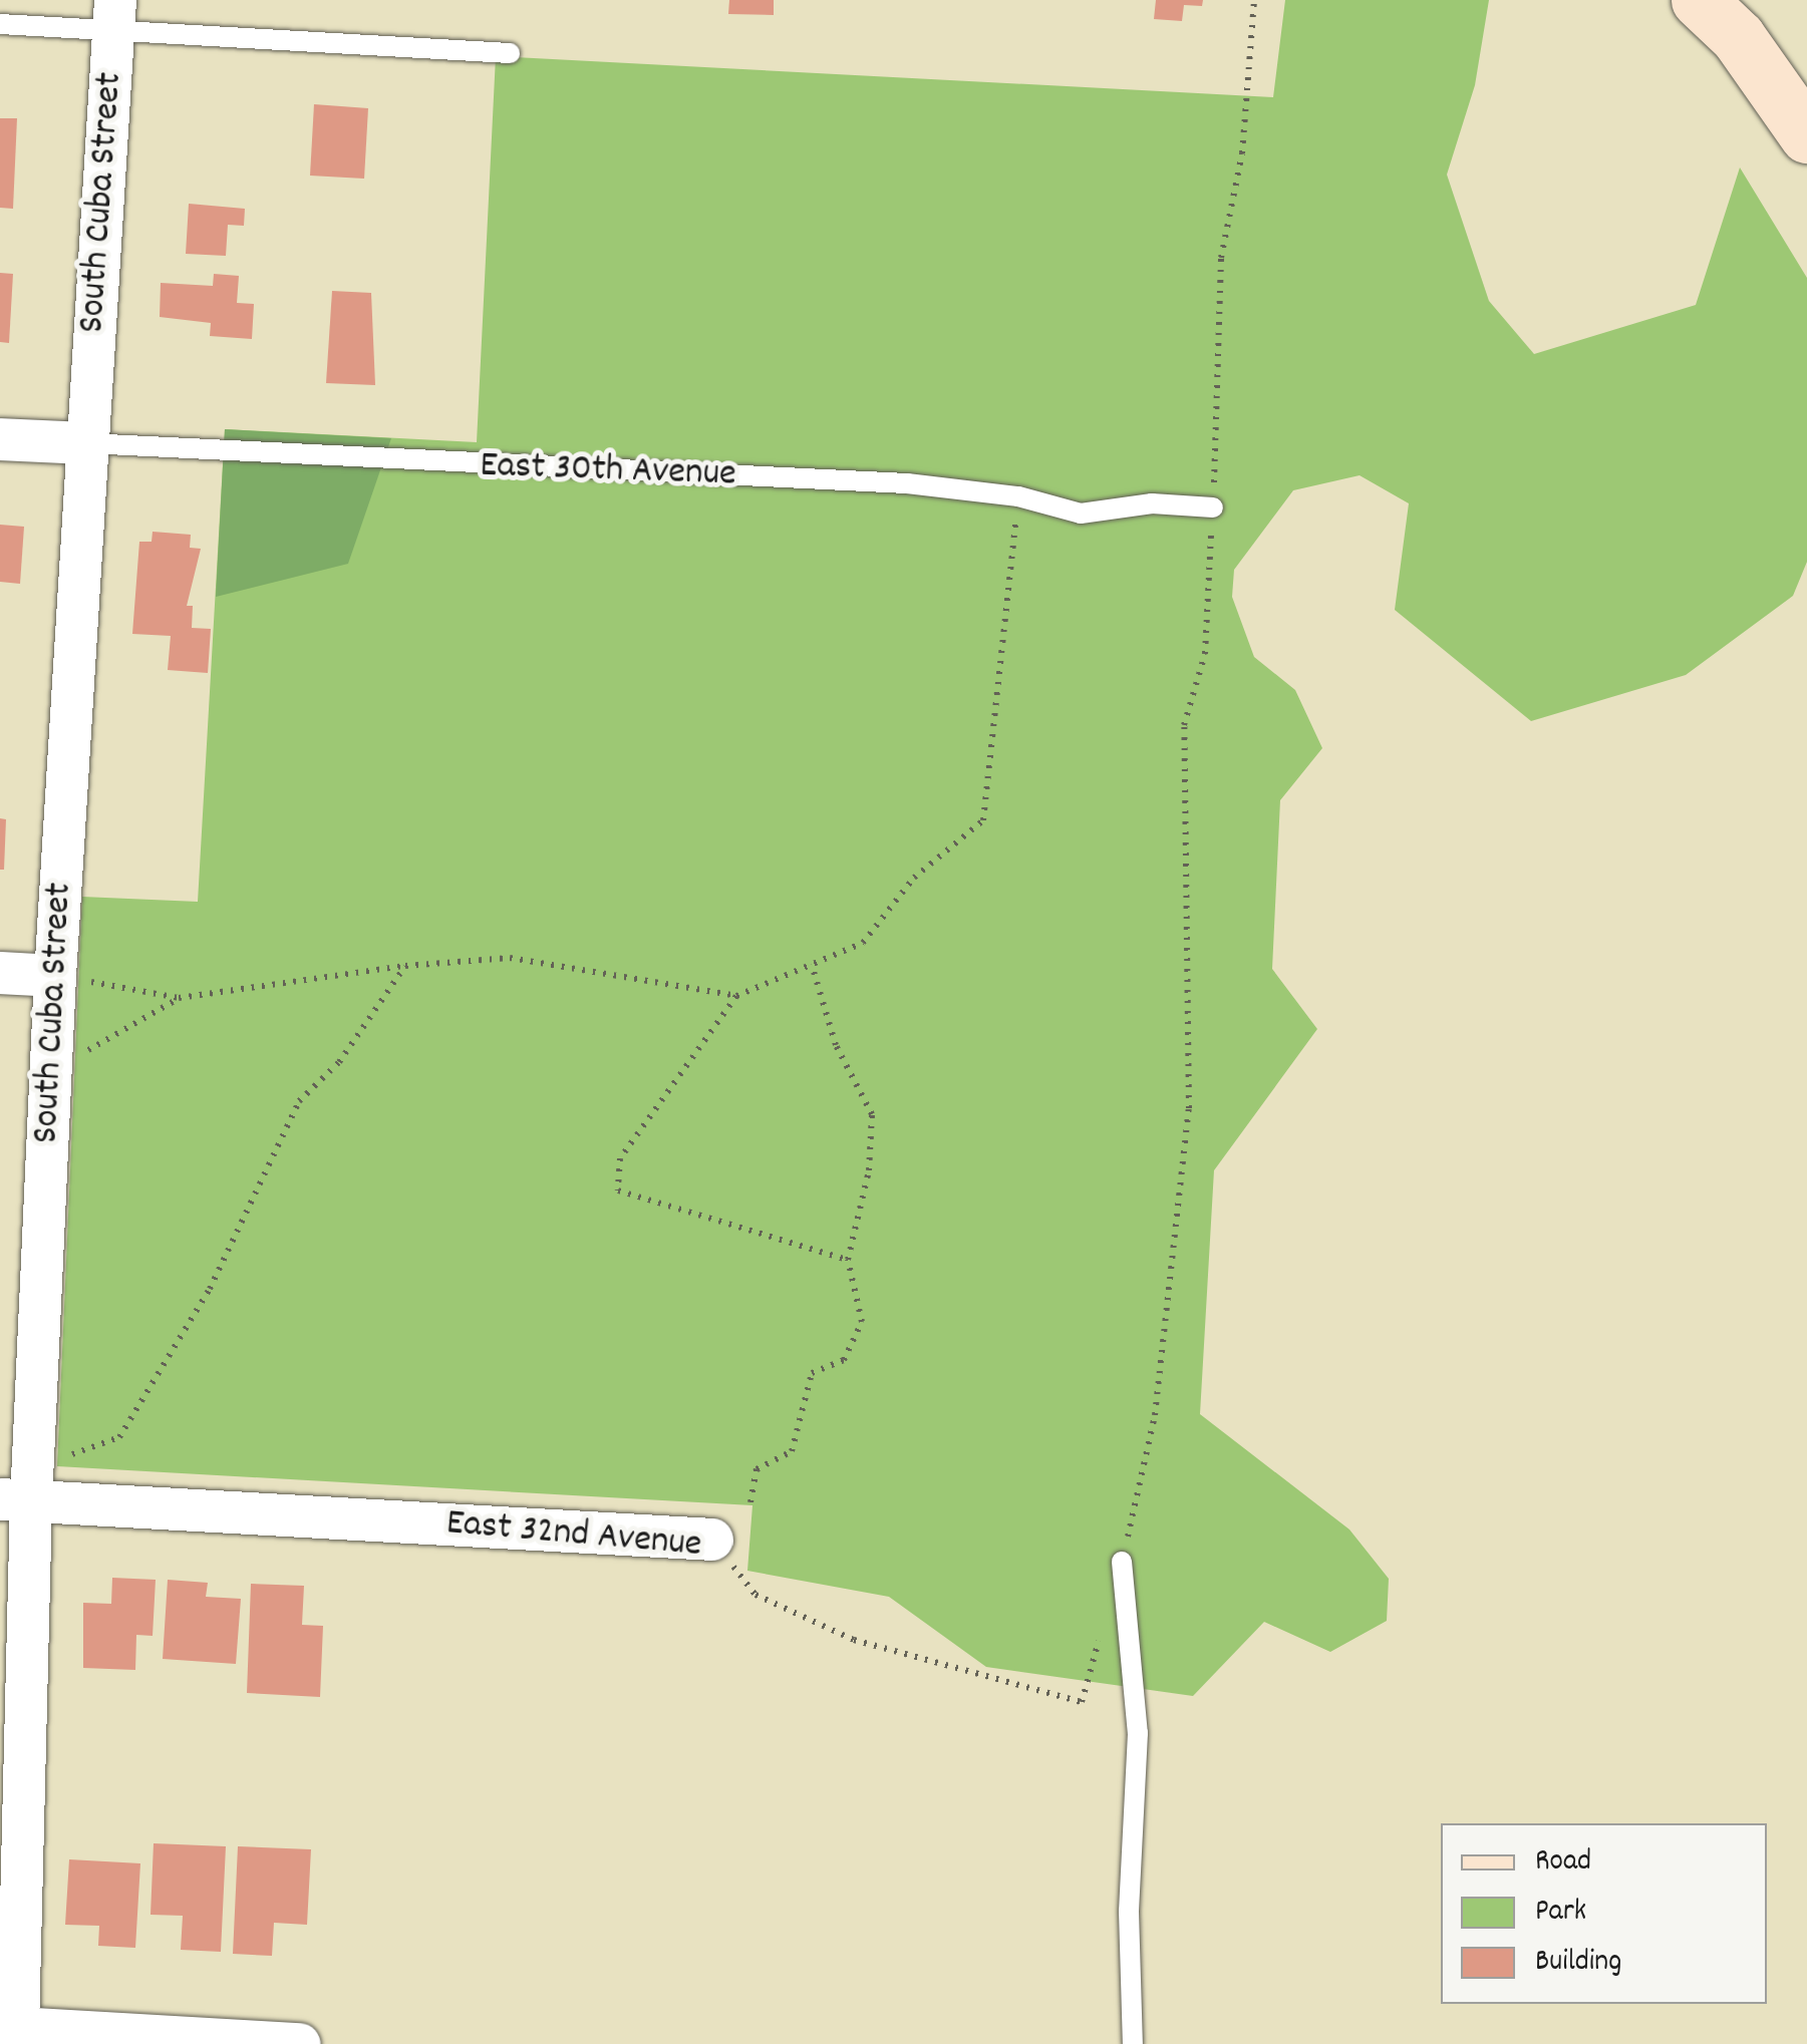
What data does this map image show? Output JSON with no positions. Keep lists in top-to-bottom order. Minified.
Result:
{"streets":{"street":["South Cuba Street","East 30th Avenue","East 32nd Avenue"]},"crossings":[["South Cuba Street","East 30th Avenue"],["South Cuba Street","East 32nd Avenue"]],"legend":["Road","Park","Building"]}
